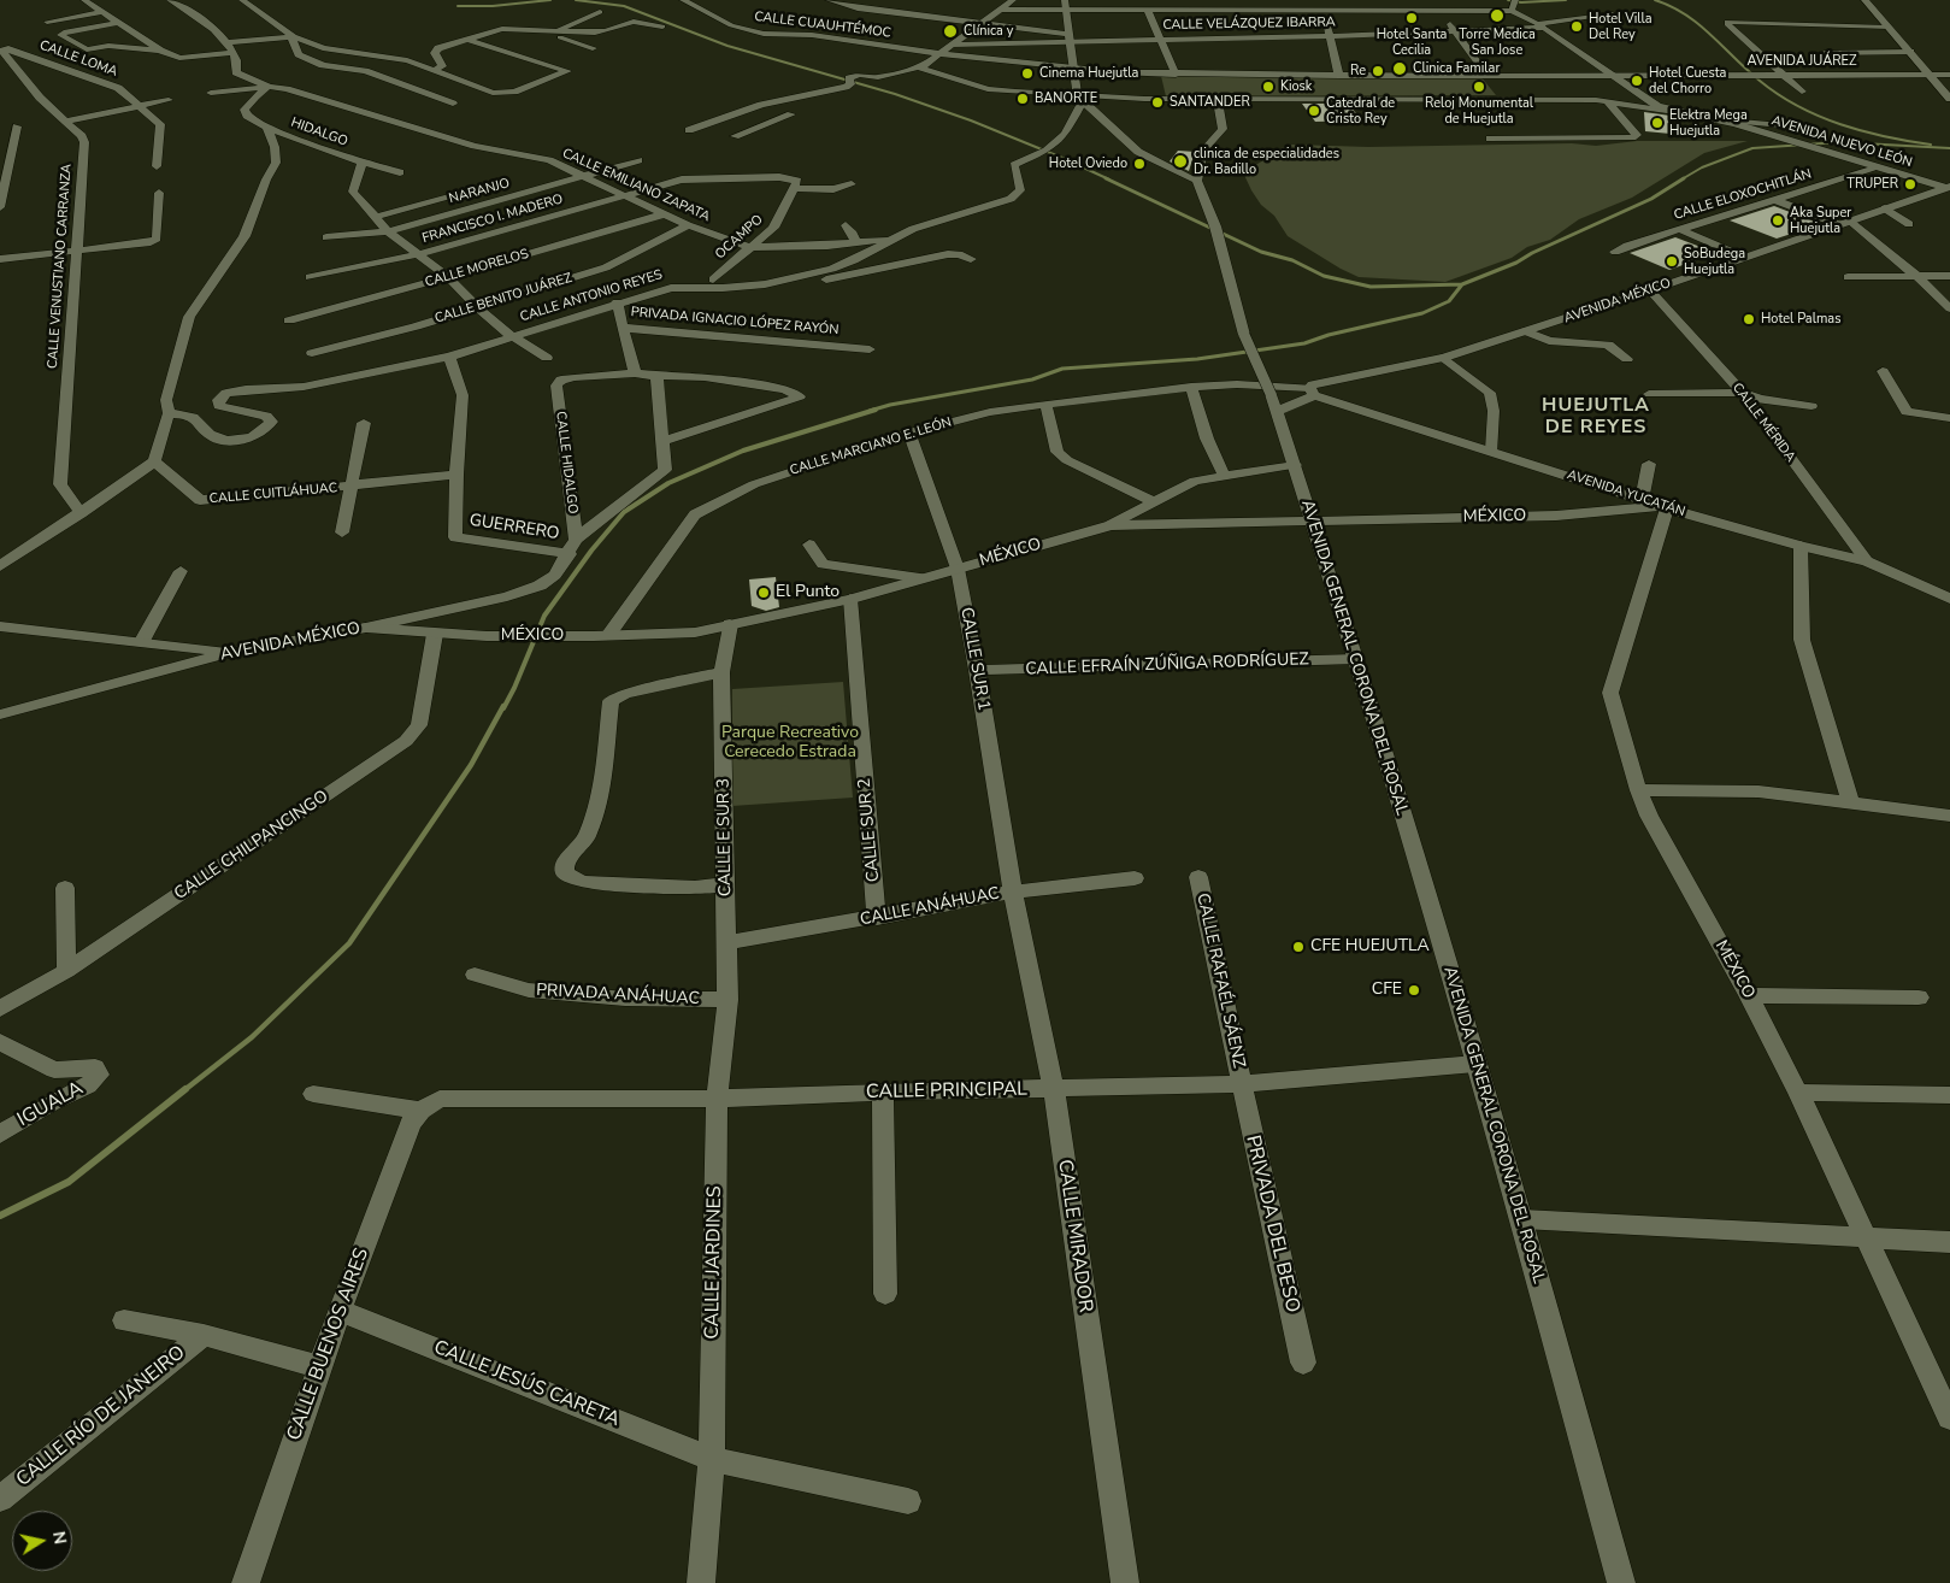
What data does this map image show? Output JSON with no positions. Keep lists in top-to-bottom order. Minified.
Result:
{"streets":{"street":["CALLE VELÁZQUEZ IBARRA","CALLE CUAUHTÉMOC","CALLE LOMA","AVENIDA JUÁREZ","HIDALGO","AVENIDA NUEVO LEÓN","CALLE EMILIANO ZAPATA","NARANJO","CALLE ELOXOCHITLÁN","FRANCISCO I. MADERO","OCAMPO","CALLE VENUSTIANO CARRANZA","CALLE MORELOS","CALLE ANTONIO REYES","CALLE BENITO JUÁREZ","AVENIDA MÉXICO","PRIVADA IGNACIO LÓPEZ RAYÓN","CALLE MÉRIDA","CALLE MARCIANO E. LEÓN","CALLE HIDALGO","CALLE CUITLÁHUAC","AVENIDA YUCATÁN","MÉXICO","GUERRERO","AVENIDA GENERAL CORONA DEL ROSAL","CALLE SUR 1","CALLE EFRAÍN ZÚÑIGA RODRÍGUEZ","CALLE SUR 2","CALLE E SUR 3","CALLE CHILPANCINGO","CALLE ANÁHUAC","CALLE RAFAÉL SÁENZ","PRIVADA ANÁHUAC","CALLE PRINCIPAL","IGUALA","PRIVADA DEL BESO","CALLE MIRADOR","CALLE JARDINES","CALLE BUENOS AIRES","CALLE JESÚS CARETA","CALLE RÍO DE JANEIRO"]},"crossings":[["CALLE CUAUHTÉMOC","AVENIDA JUÁREZ"],["CALLE LOMA","CALLE VENUSTIANO CARRANZA"],["HIDALGO","CALLE EMILIANO ZAPATA"],["AVENIDA NUEVO LEÓN","CALLE ELOXOCHITLÁN"],["AVENIDA NUEVO LEÓN","CALLE ANTONIO REYES"],["AVENIDA NUEVO LEÓN","AVENIDA MÉXICO"],["CALLE EMILIANO ZAPATA","NARANJO"],["CALLE EMILIANO ZAPATA","FRANCISCO I. MADERO"],["CALLE EMILIANO ZAPATA","OCAMPO"],["CALLE EMILIANO ZAPATA","CALLE MORELOS"],["CALLE EMILIANO ZAPATA","CALLE ANTONIO REYES"],["CALLE EMILIANO ZAPATA","CALLE BENITO JUÁREZ"],["FRANCISCO I. MADERO","OCAMPO"],["CALLE ANTONIO REYES","PRIVADA IGNACIO LÓPEZ RAYÓN"],["AVENIDA MÉXICO","CALLE MÉRIDA"],["AVENIDA MÉXICO","CALLE MARCIANO E. LEÓN"],["AVENIDA MÉXICO","CALLE HIDALGO"],["AVENIDA MÉXICO","AVENIDA YUCATÁN"],["AVENIDA MÉXICO","MÉXICO"],["AVENIDA MÉXICO","GUERRERO"],["CALLE MÉRIDA","AVENIDA YUCATÁN"],["CALLE MARCIANO E. LEÓN","AVENIDA YUCATÁN"],["CALLE MARCIANO E. LEÓN","MÉXICO"],["CALLE MARCIANO E. LEÓN","CALLE SUR 1"],["CALLE HIDALGO","GUERRERO"],["CALLE CUITLÁHUAC","GUERRERO"],["AVENIDA YUCATÁN","MÉXICO"],["MÉXICO","AVENIDA GENERAL CORONA DEL ROSAL"],["MÉXICO","CALLE SUR 1"],["MÉXICO","CALLE SUR 2"],["MÉXICO","CALLE E SUR 3"],["MÉXICO","CALLE CHILPANCINGO"],["AVENIDA GENERAL CORONA DEL ROSAL","CALLE EFRAÍN ZÚÑIGA RODRÍGUEZ"],["AVENIDA GENERAL CORONA DEL ROSAL","CALLE PRINCIPAL"],["CALLE SUR 1","CALLE EFRAÍN ZÚÑIGA RODRÍGUEZ"],["CALLE SUR 1","CALLE ANÁHUAC"],["CALLE SUR 1","CALLE MIRADOR"],["CALLE SUR 2","CALLE ANÁHUAC"],["CALLE E SUR 3","CALLE ANÁHUAC"],["CALLE E SUR 3","CALLE JARDINES"],["CALLE ANÁHUAC","CALLE MIRADOR"],["CALLE ANÁHUAC","CALLE JARDINES"],["CALLE RAFAÉL SÁENZ","CALLE PRINCIPAL"],["CALLE RAFAÉL SÁENZ","PRIVADA DEL BESO"],["PRIVADA ANÁHUAC","CALLE JARDINES"],["CALLE PRINCIPAL","PRIVADA DEL BESO"],["CALLE PRINCIPAL","CALLE MIRADOR"],["CALLE PRINCIPAL","CALLE JARDINES"],["CALLE PRINCIPAL","CALLE BUENOS AIRES"],["CALLE JARDINES","CALLE JESÚS CARETA"],["CALLE BUENOS AIRES","CALLE JESÚS CARETA"]],"districts":["HUEJUTLA DE REYES"],"parks":["Parque Recreativo Cerecedo Estrada"],"places":["Torre Medica San Jose","Hotel Santa Cecilia","Hotel Villa Del Rey","Clínica y","Clinica Familar","Re","Cinema Huejutla","Hotel Cuesta del Chorro","Kiosk","Reloj Monumental de Huejutla","BANORTE","SANTANDER","Catedral de Cristo Rey","Elektra Mega Huejutla","clinica de especialidades Dr. Badillo","Hotel Oviedo","TRUPER","Aka Super Huejutla","SoBudega Huejutla","Hotel Palmas","El Punto","CFE HUEJUTLA","CFE"],"north":"right"}
